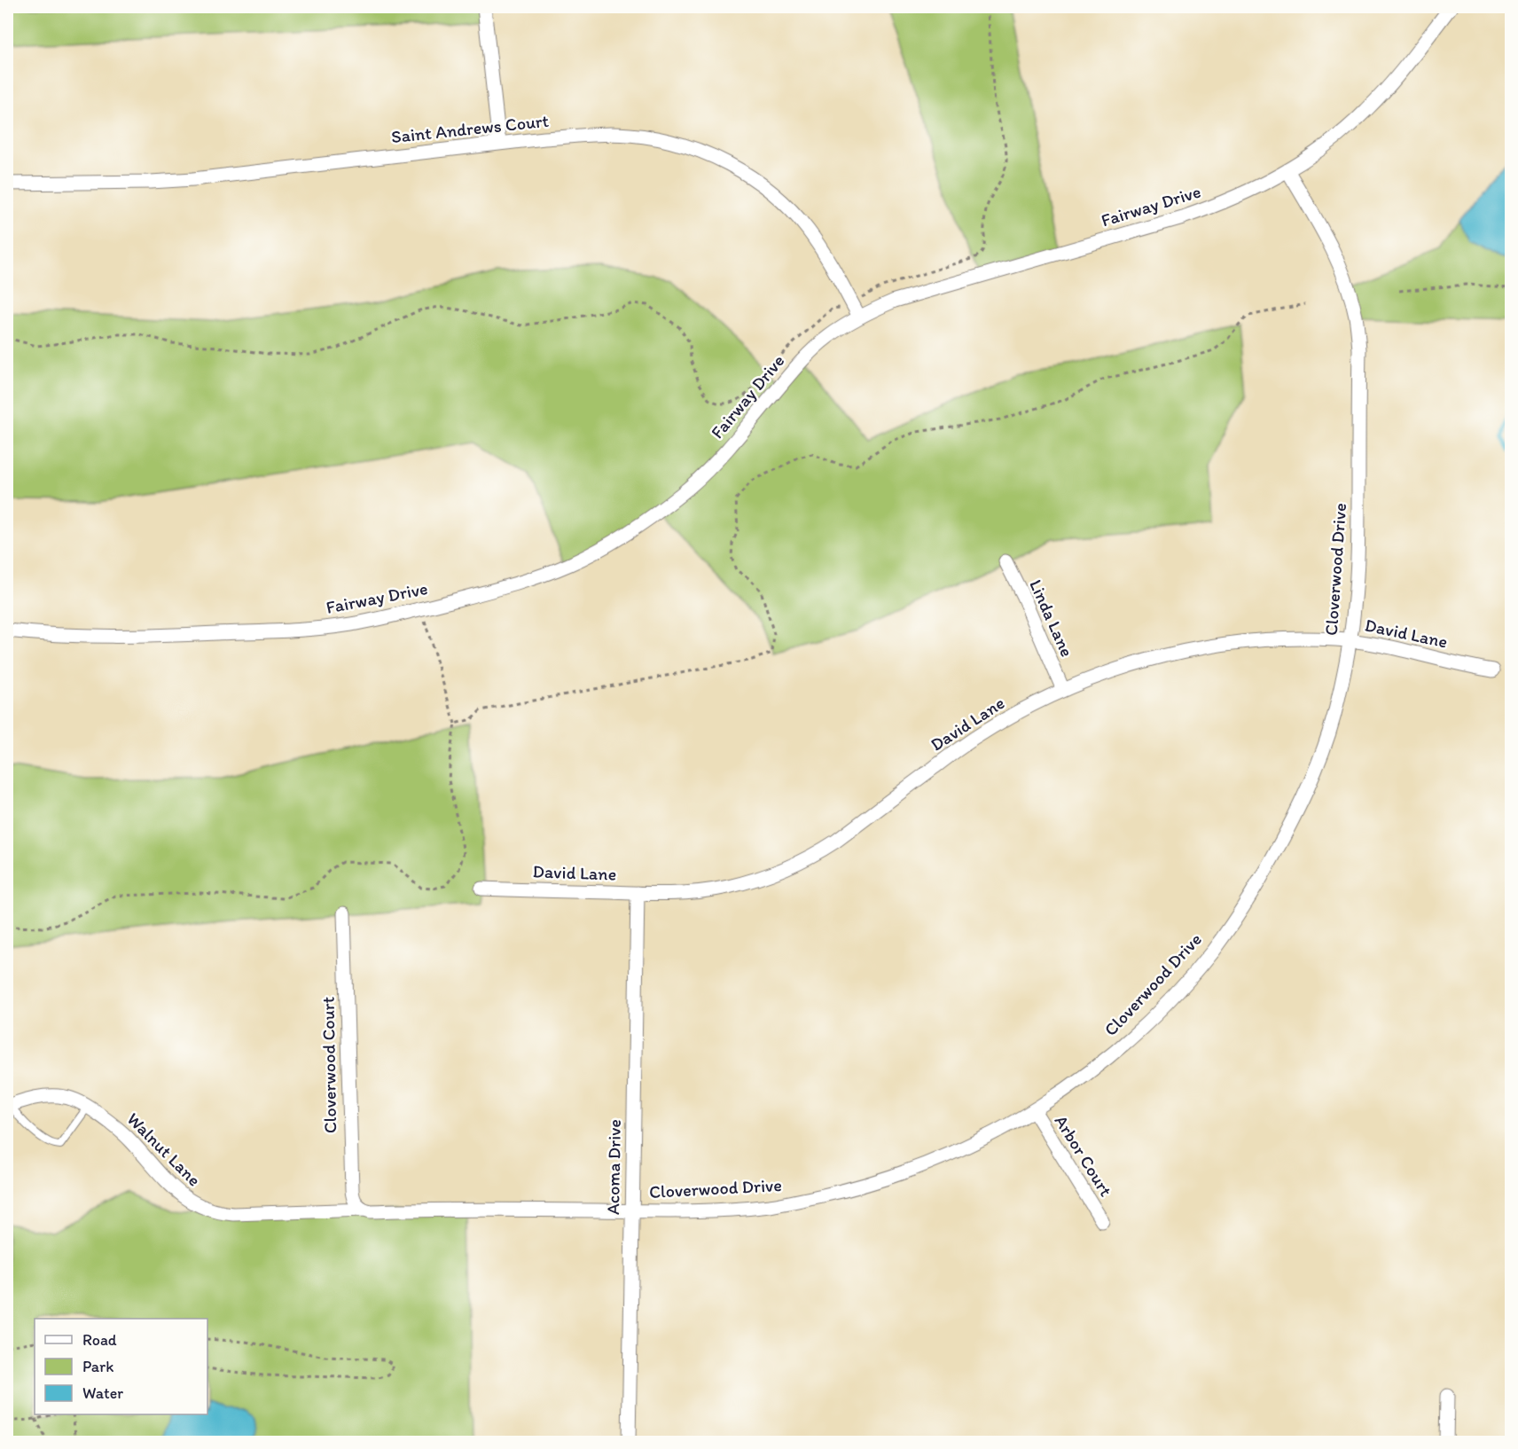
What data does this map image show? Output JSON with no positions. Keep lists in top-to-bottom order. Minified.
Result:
{"streets":{"street":["Saint Andrews Court","Fairway Drive","Cloverwood Drive","Linda Lane","David Lane","Cloverwood Court","Walnut Lane","Arbor Court","Acoma Drive"]},"crossings":[["Saint Andrews Court","Fairway Drive"],["Fairway Drive","Cloverwood Drive"],["Cloverwood Drive","David Lane"],["Cloverwood Drive","Cloverwood Court"],["Cloverwood Drive","Walnut Lane"],["Cloverwood Drive","Arbor Court"],["Cloverwood Drive","Acoma Drive"],["Linda Lane","David Lane"],["David Lane","Acoma Drive"],["Cloverwood Court","Walnut Lane"]],"legend":["Road","Park","Water"]}
